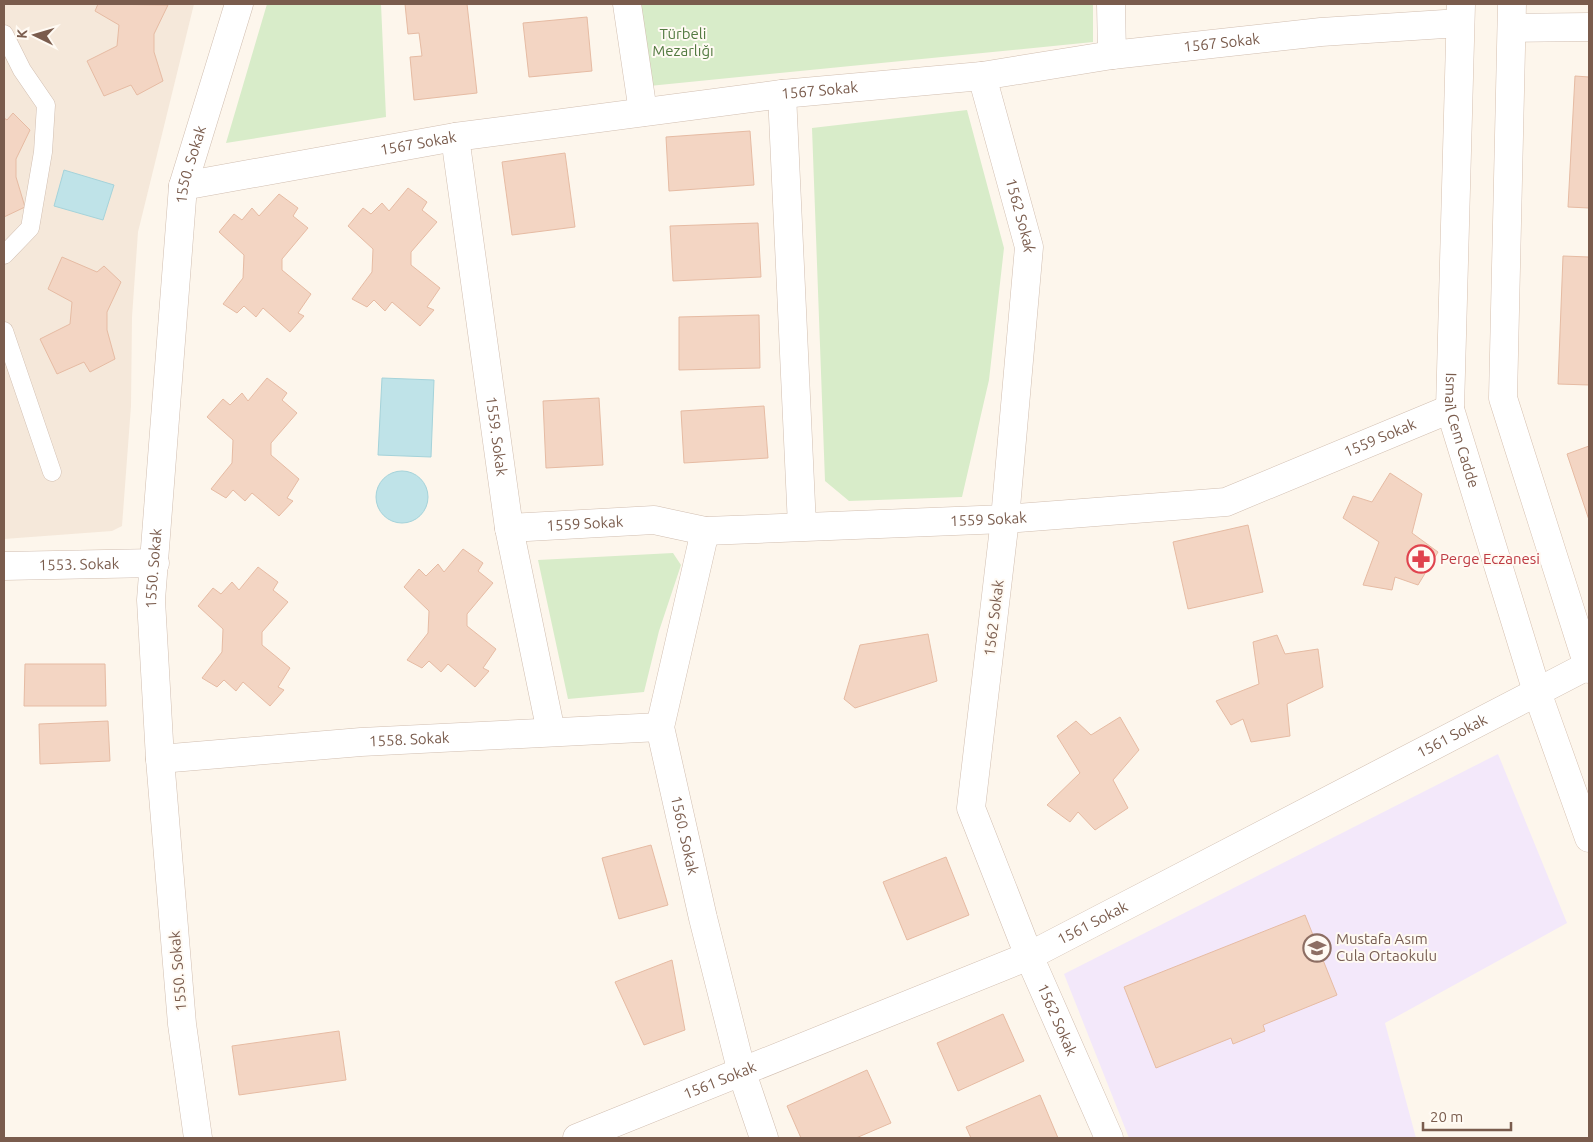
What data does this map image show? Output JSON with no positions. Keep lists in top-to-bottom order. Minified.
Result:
{"streets":{"street":["1567 Sokak","1550. Sokak","1562 Sokak","Ismail Cem Cadde","1559. Sokak","1559 Sokak","1553. Sokak","1561 Sokak","1558. Sokak","1560. Sokak"]},"crossings":[["1567 Sokak","1550. Sokak"],["1567 Sokak","1562 Sokak"],["1567 Sokak","Ismail Cem Cadde"],["1567 Sokak","1559. Sokak"],["1550. Sokak","1553. Sokak"],["1550. Sokak","1558. Sokak"],["1562 Sokak","1559 Sokak"],["1562 Sokak","1561 Sokak"],["Ismail Cem Cadde","1559 Sokak"],["Ismail Cem Cadde","1561 Sokak"],["1559. Sokak","1559 Sokak"],["1559. Sokak","1558. Sokak"],["1559 Sokak","1560. Sokak"],["1561 Sokak","1560. Sokak"],["1558. Sokak","1560. Sokak"]],"parks":["Türbeli Mezarlığı"],"places":{"pharmacy":["Perge Eczanesi"],"school or university":["Mustafa Asım Cula Ortaokulu"]},"scale_bar":"20 m","north":"left"}
